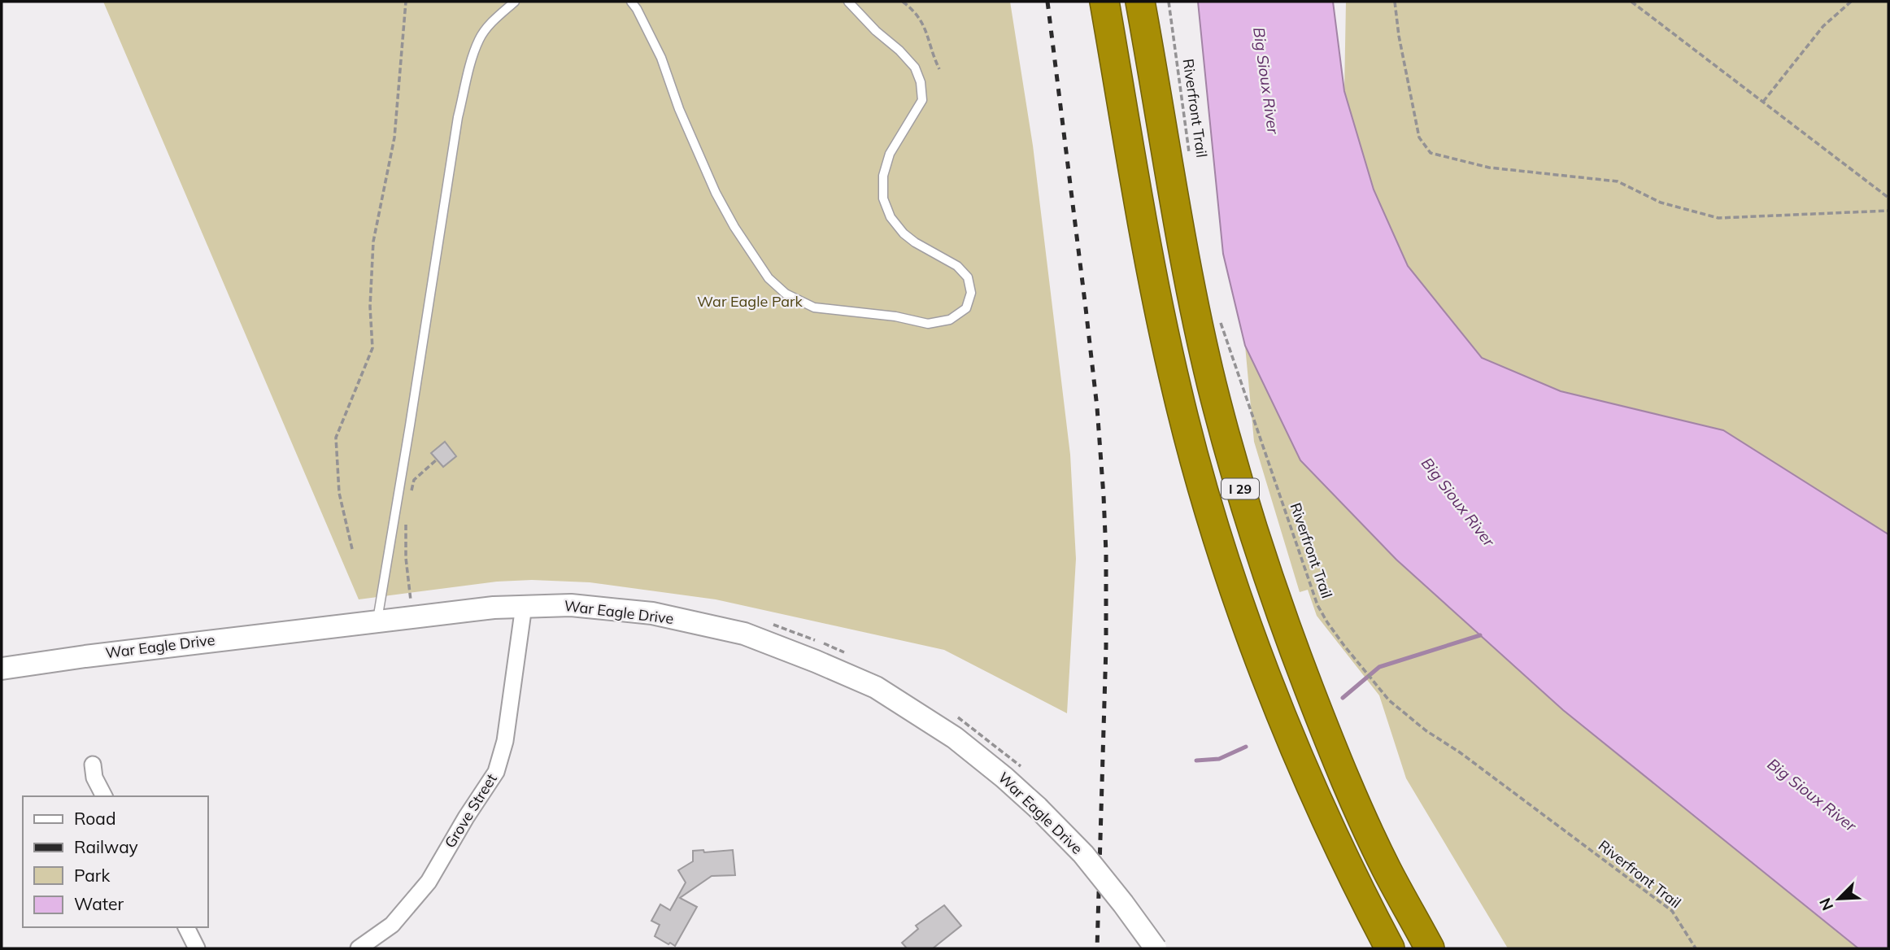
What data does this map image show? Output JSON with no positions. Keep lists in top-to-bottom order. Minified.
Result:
{"streets":{"highway":["I 29"],"main road":["War Eagle Drive"],"street":["Grove Street"],"path":["Riverfront Trail"]},"crossings":[["War Eagle Drive","Grove Street"]],"water":["Big Sioux River"],"parks":["War Eagle Park"],"legend":["Road","Railway","Park","Water"],"north":"bottom left"}
